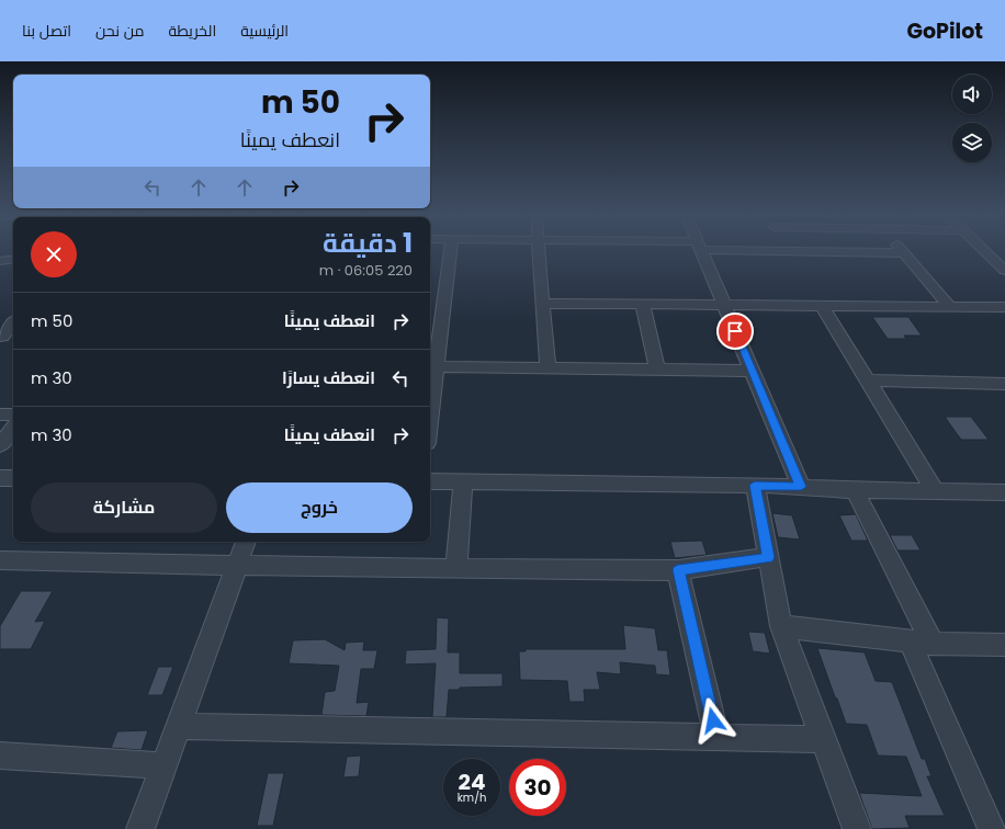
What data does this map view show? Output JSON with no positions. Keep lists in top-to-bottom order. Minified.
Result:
{"page":{"header":"GoPilot","nav":["الرئيسية","الخريطة","من نحن","اتصل بنا"],"turn":["50 m","انعطف يمينًا"],"heading":["1 دقيقة","220 m · 06:05"],"list":[{"name":"انعطف يمينًا","value":"50 m"},{"name":"انعطف يسارًا","value":"30 m"},{"name":"انعطف يمينًا","value":"30 m"}],"buttons":["خروج","مشاركة"],"speed":"24 km/h","limit":"30"}}
